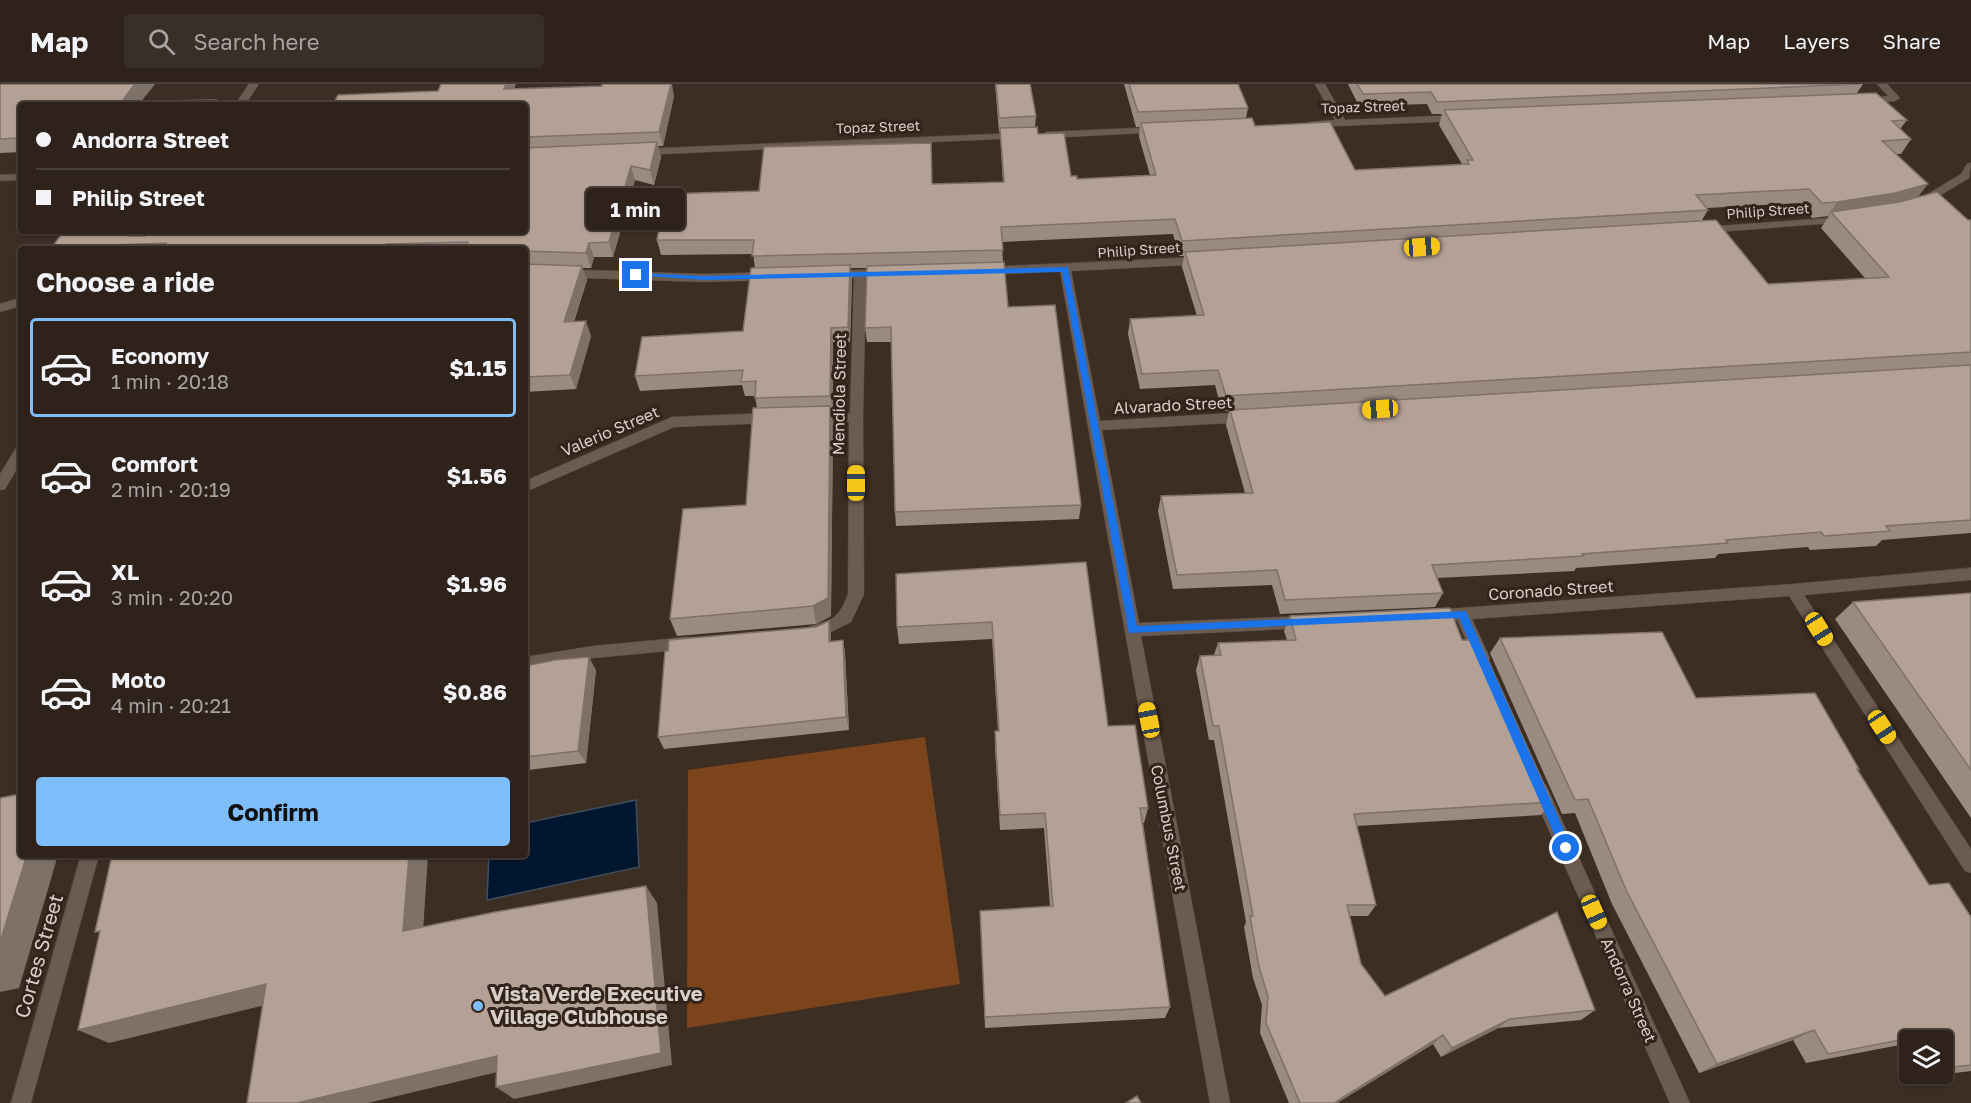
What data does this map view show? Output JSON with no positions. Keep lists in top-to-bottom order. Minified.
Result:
{"streets":{"street":["Topaz Street","Philip Street","Mendiola Street","Alvarado Street","Valerio Street","Coronado Street","Columbus Street","Cortes Street","Andorra Street"]},"crossings":[["Philip Street","Columbus Street"],["Mendiola Street","Valerio Street"],["Alvarado Street","Columbus Street"]],"places":["Vista Verde Executive Village Clubhouse"],"page":{"header":"Map","search":"Search here","nav":["Map","Layers","Share"],"banner":["Andorra Street","Philip Street"],"bubble":"1 min","heading":"Choose a ride","list":[{"name":"Economy","note":"1 min · 20:18","value":"$1.15"},{"name":"Comfort","note":"2 min · 20:19","value":"$1.56"},{"name":"XL","note":"3 min · 20:20","value":"$1.96"},{"name":"Moto","note":"4 min · 20:21","value":"$0.86"}],"buttons":"Confirm"}}
